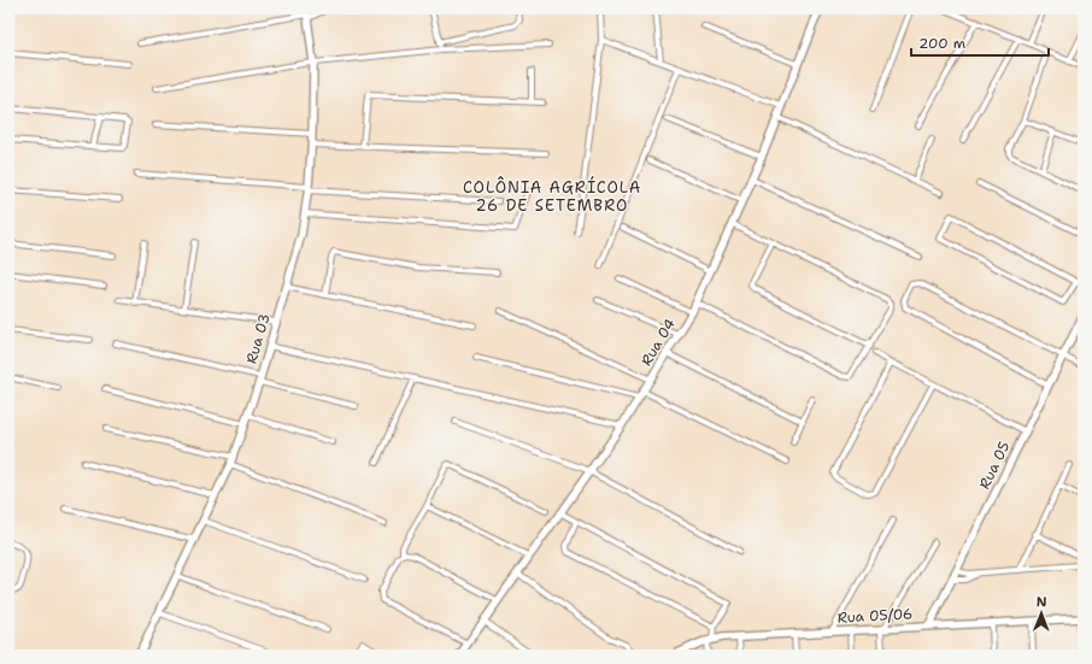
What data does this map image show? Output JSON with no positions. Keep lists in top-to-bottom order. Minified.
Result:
{"streets":{"street":["Rua 03","Rua 04","Rua 05","Rua 05/06"]},"crossings":[["Rua 05","Rua 05/06"]],"districts":["COLÔNIA AGRÍCOLA 26 DE SETEMBRO"],"scale_bar":"200 m","north":"top"}
